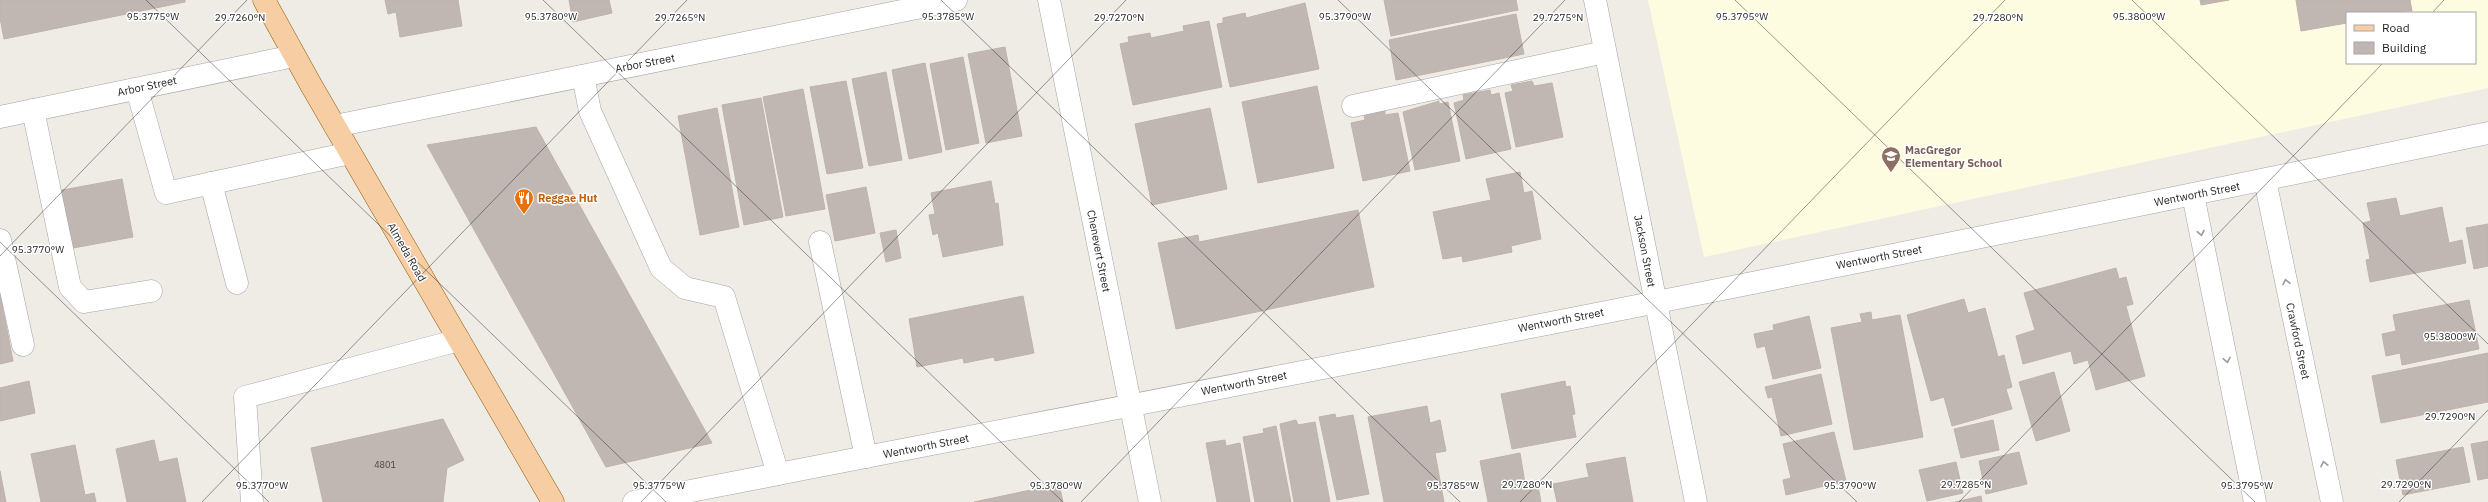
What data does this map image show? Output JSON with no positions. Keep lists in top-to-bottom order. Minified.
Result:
{"streets":{"main road":["Almeda Road"],"street":["Arbor Street","Wentworth Street","Chenevert Street","Jackson Street","Crawford Street"]},"crossings":[["Arbor Street","Almeda Road"],["Wentworth Street","Chenevert Street"],["Wentworth Street","Jackson Street"],["Wentworth Street","Crawford Street"]],"places":{"school or university":["MacGregor Elementary School"],"restaurant":["Reggae Hut"]},"house_numbers":["4801"],"legend":["Road","Building"],"coordinates":["95.3775°W","95.3785°W","95.3790°W","95.3795°W","95.3800°W","95.3780°W","29.7275°N","29.7280°N","29.7260°N","29.7265°N","29.7270°N","95.3770°W","29.7290°N","29.7285°N"]}
